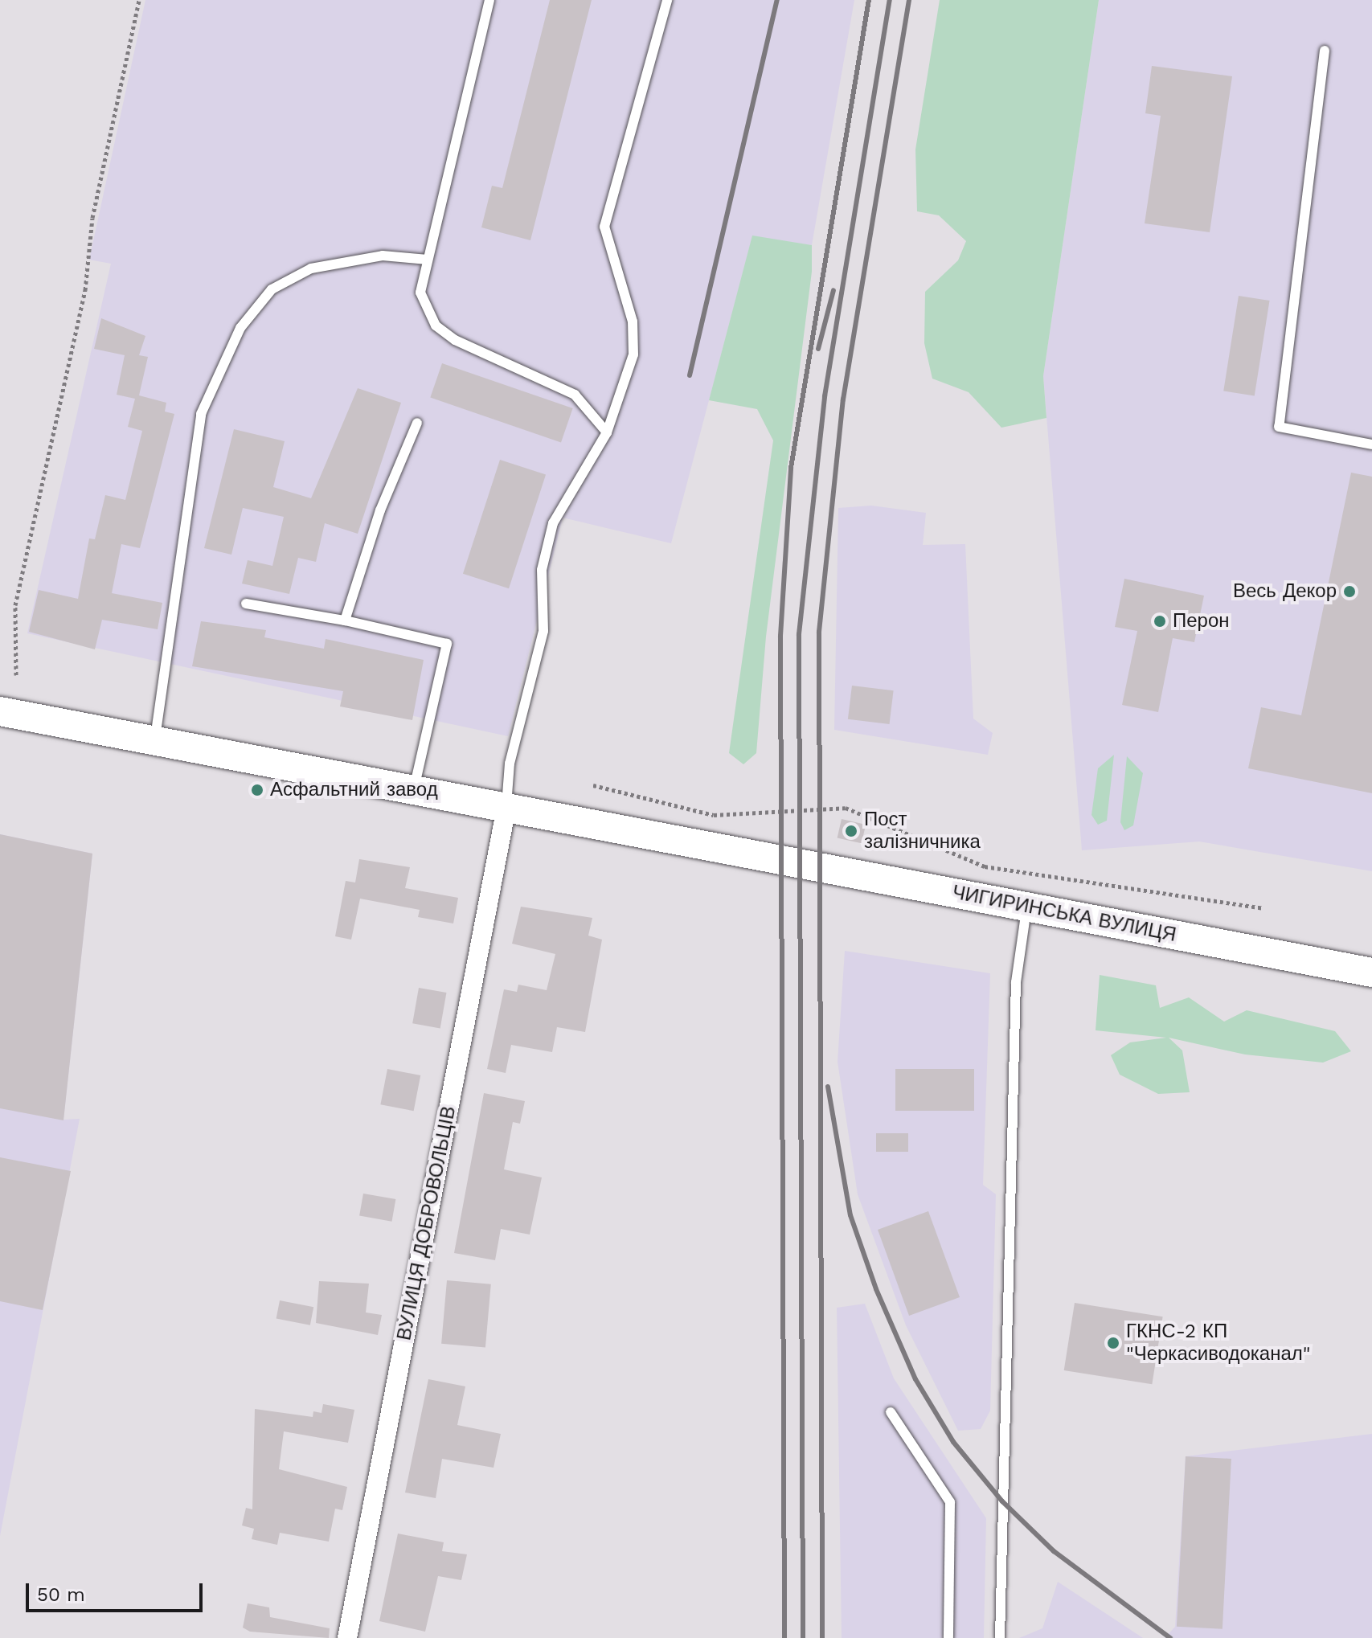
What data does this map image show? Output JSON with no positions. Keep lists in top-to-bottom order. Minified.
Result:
{"streets":{"main road":["ЧИГИРИНСЬКА ВУЛИЦЯ"],"street":["ВУЛИЦЯ ДОБРОВОЛЬЦІВ"]},"crossings":[["ЧИГИРИНСЬКА ВУЛИЦЯ","ВУЛИЦЯ ДОБРОВОЛЬЦІВ"]],"places":["Весь Декор","Перон","Асфальтний завод","Пост залізничника","ГКНС-2 КП \"Черкасиводоканал\""],"scale_bar":"50 m"}
